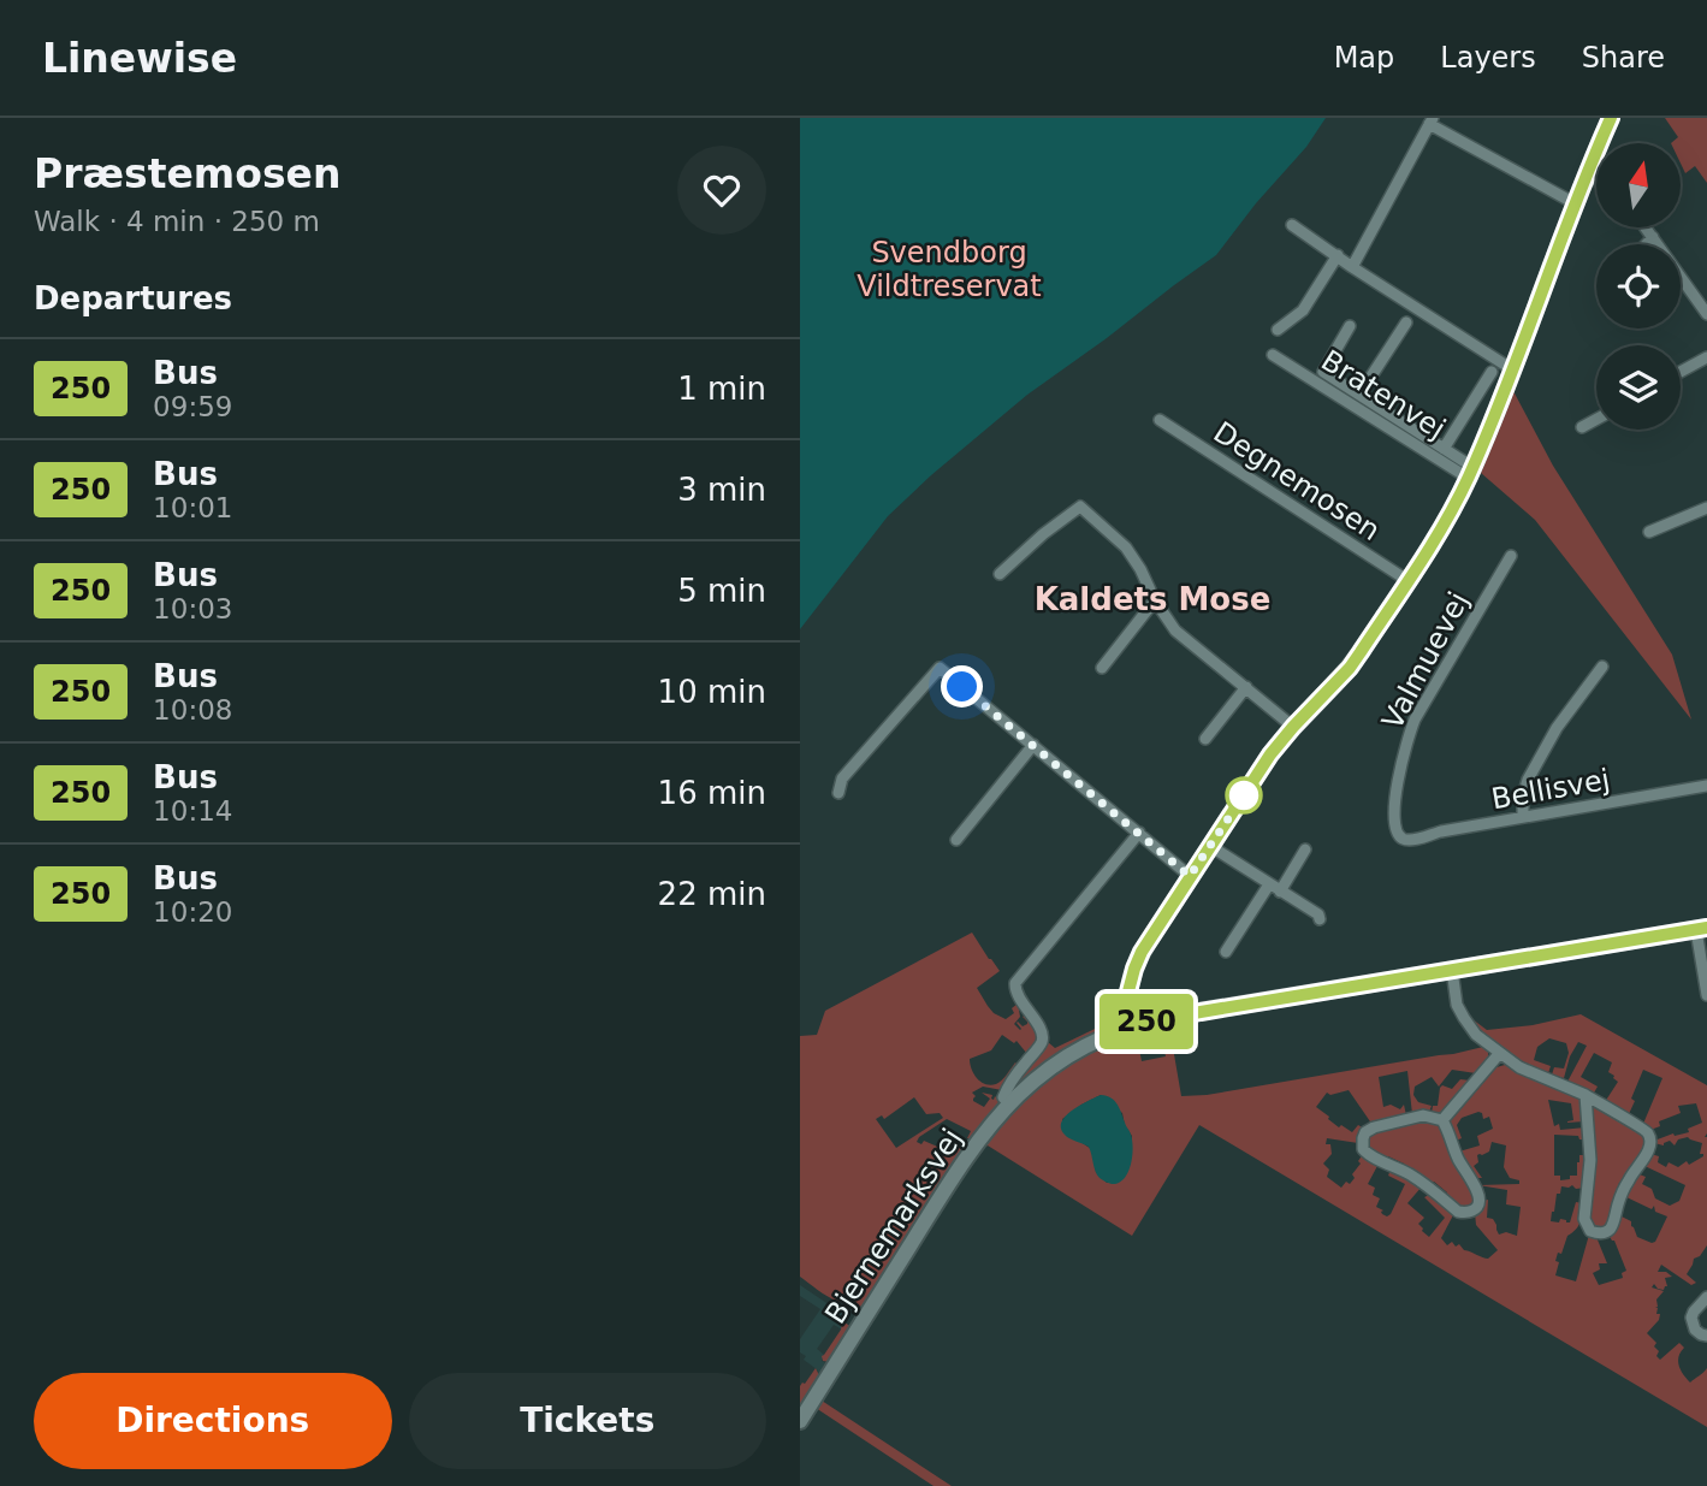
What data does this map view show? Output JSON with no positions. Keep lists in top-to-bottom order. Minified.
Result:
{"streets":{"street":["Bratenvej","Degnemosen","Valmuevej","Bellisvej","Bjernemarksvej"]},"crossings":[["Bratenvej","Degnemosen"],["Bratenvej","Bjernemarksvej"],["Valmuevej","Bellisvej"]],"districts":["Kaldets Mose"],"parks":["Svendborg Vildtreservat"],"lines":["bus line 250"],"north":"top","page":{"header":"Linewise","nav":["Map","Layers","Share"],"heading":[["Præstemosen","Walk · 4 min · 250 m"],"Departures"],"on_map":"250","list":[{"mark":"250","name":"Bus","note":"09:59","value":"1 min"},{"mark":"250","name":"Bus","note":"10:01","value":"3 min"},{"mark":"250","name":"Bus","note":"10:03","value":"5 min"},{"mark":"250","name":"Bus","note":"10:08","value":"10 min"},{"mark":"250","name":"Bus","note":"10:14","value":"16 min"},{"mark":"250","name":"Bus","note":"10:20","value":"22 min"}],"buttons":["Directions","Tickets"]}}
